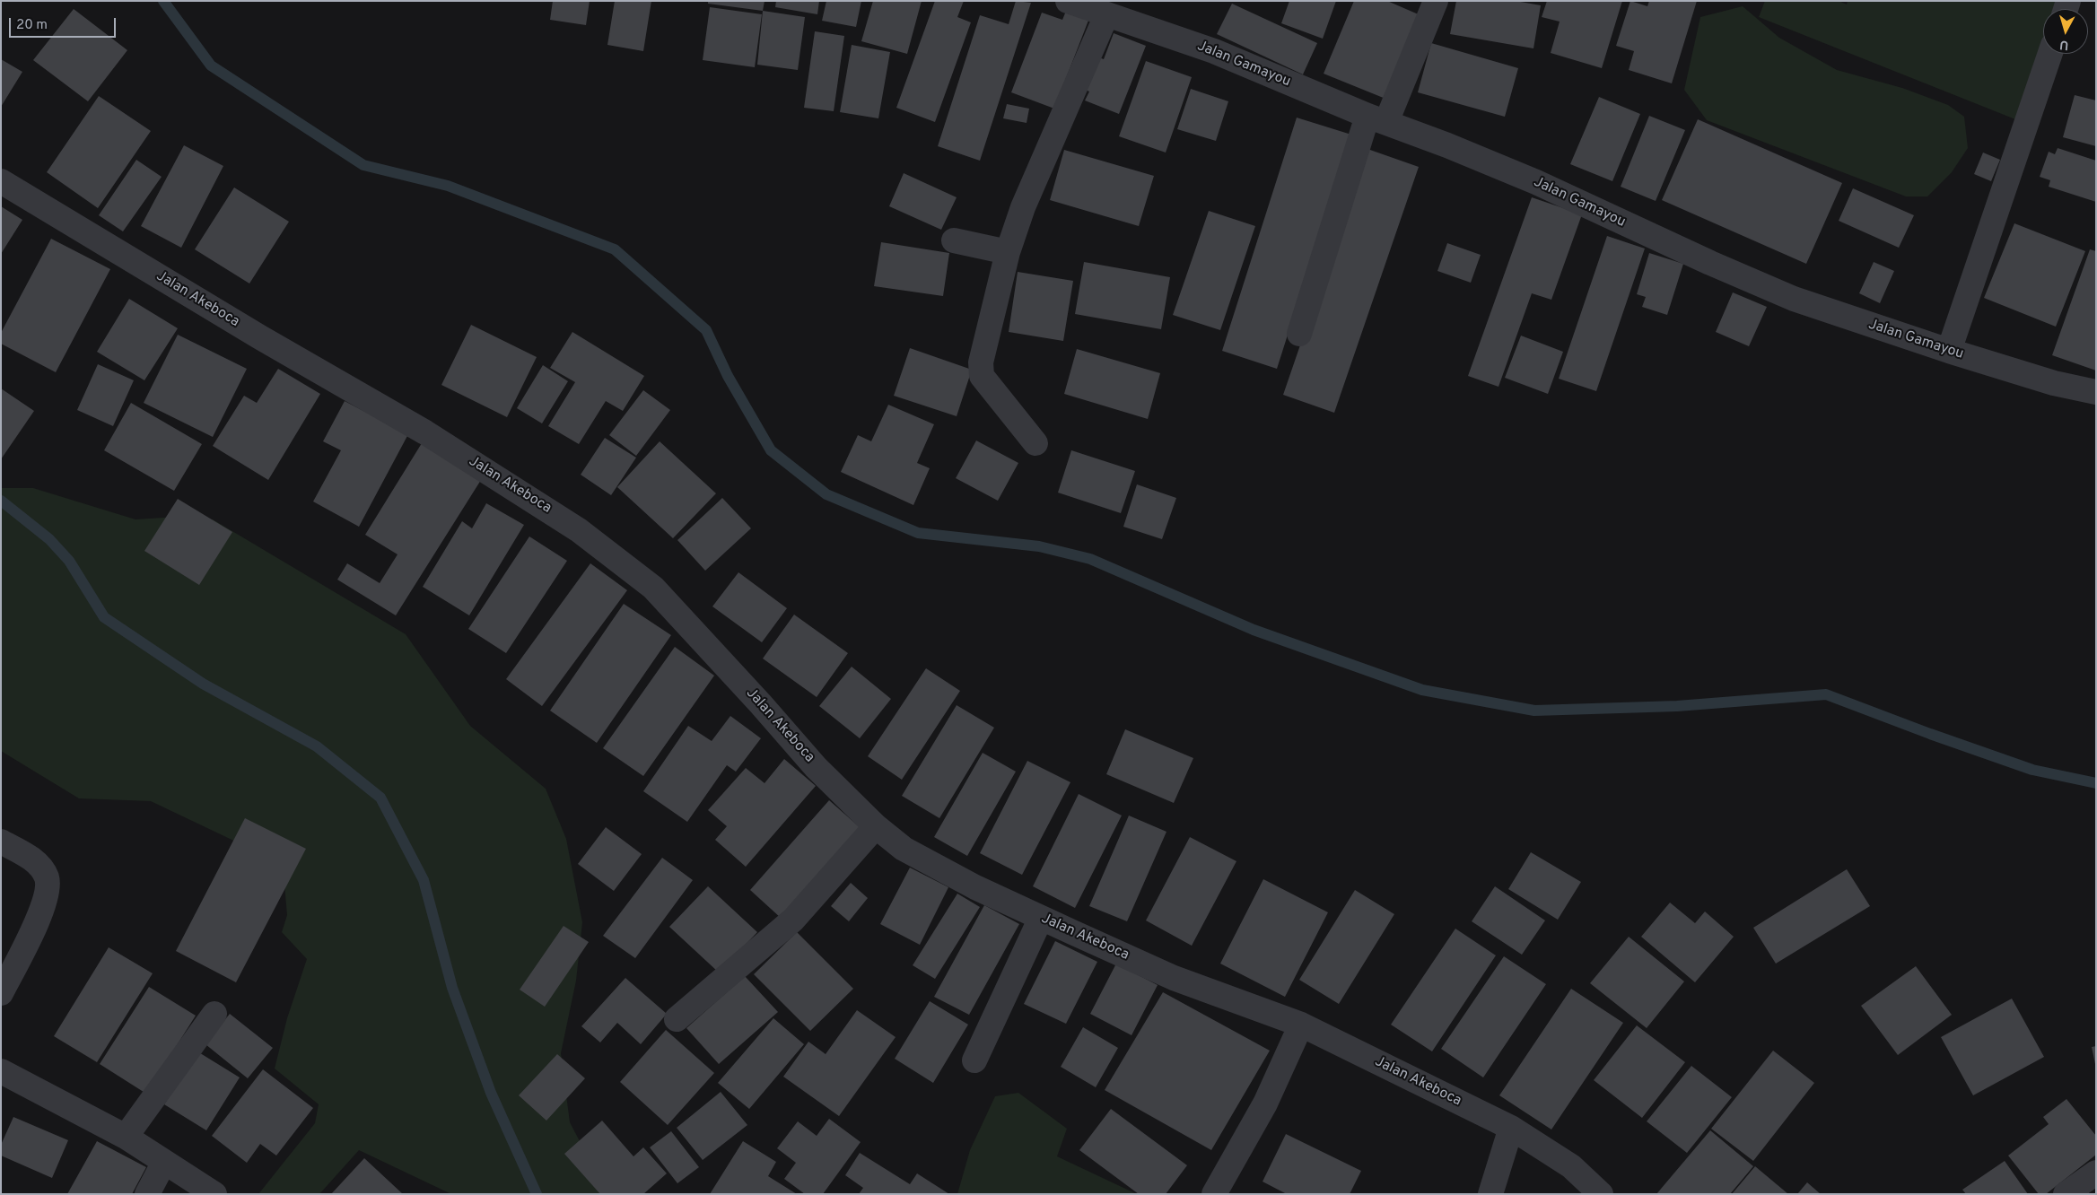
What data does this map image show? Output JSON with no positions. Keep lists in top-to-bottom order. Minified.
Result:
{"streets":{"street":["Jalan Gamayou","Jalan Akeboca"]},"scale_bar":"20 m","north":"bottom"}
